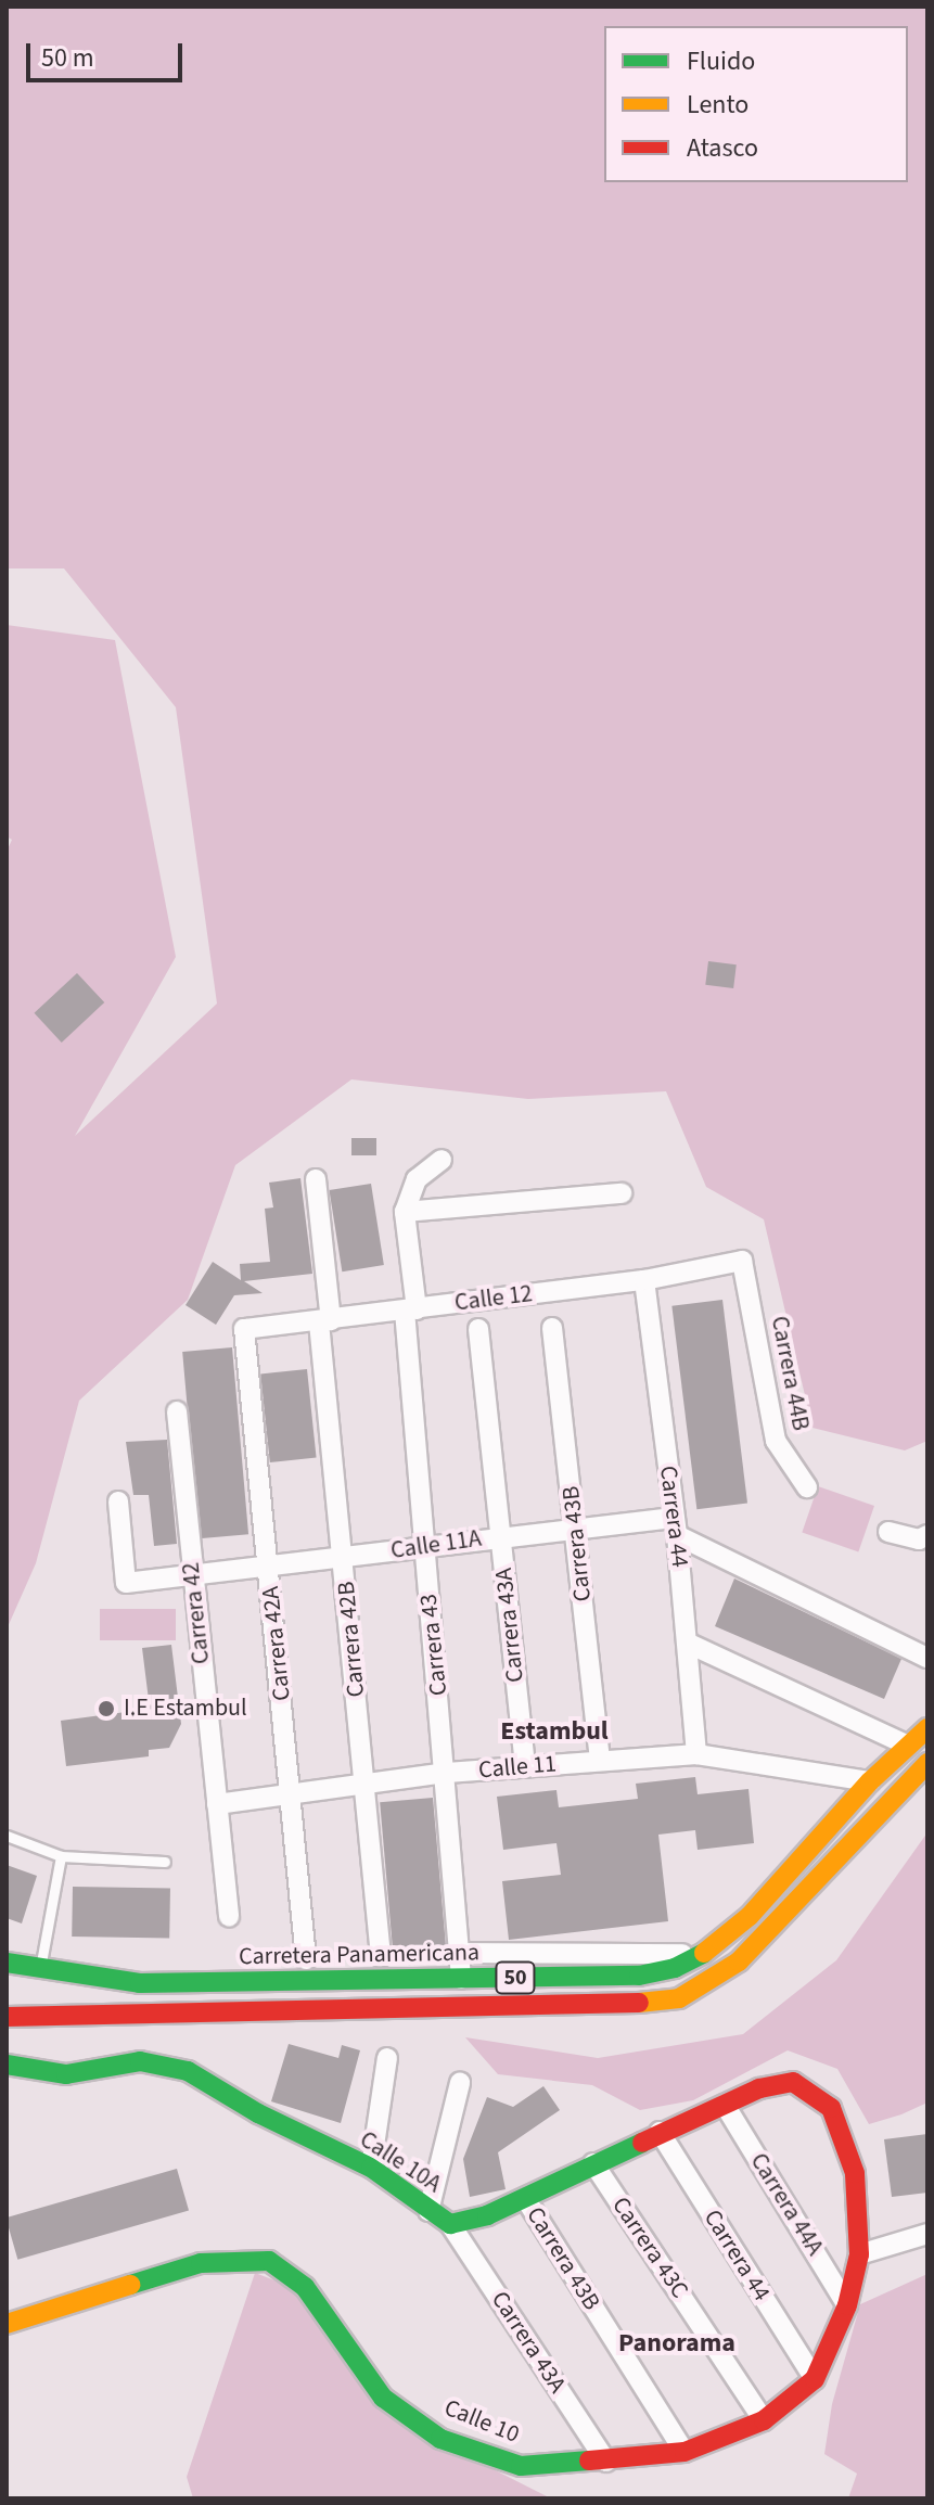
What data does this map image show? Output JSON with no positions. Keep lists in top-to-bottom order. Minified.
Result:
{"streets":{"main road":["Carretera Panamericana","50","Calle 10A","Calle 10"],"street":["Calle 12","Carrera 44B","Carrera 44","Carrera 43B","Calle 11A","Carrera 42","Carrera 43A","Carrera 42B","Carrera 42A","Carrera 43","Calle 11","Carrera 44A","Carrera 43C"]},"crossings":[["Calle 12","Carrera 44B"],["Calle 12","Carrera 44"],["Calle 12","Carrera 42B"],["Calle 12","Carrera 42A"],["Calle 12","Carrera 43"],["Carrera 44","Calle 11A"],["Carrera 44","Calle 11"],["Carrera 44","Calle 10A"],["Carrera 44","Calle 10"],["Carrera 43B","Calle 11A"],["Carrera 43B","Calle 11"],["Carrera 43B","Calle 10A"],["Carrera 43B","Calle 10"],["Calle 11A","Carrera 42"],["Calle 11A","Carrera 43A"],["Calle 11A","Carrera 42B"],["Calle 11A","Carrera 42A"],["Calle 11A","Carrera 43"],["Carrera 42","Calle 11"],["Carrera 43A","Calle 11"],["Carrera 43A","Calle 10A"],["Carrera 43A","Calle 10"],["Carrera 42B","Calle 11"],["Carrera 42A","Calle 11"],["Carrera 43","Calle 11"],["Carrera 43","Carretera Panamericana"],["Calle 11","Carretera Panamericana"],["Calle 10A","Carrera 44A"],["Calle 10A","Carrera 43C"],["Carrera 44A","Calle 10"],["Carrera 43C","Calle 10"]],"districts":["Estambul","Panorama"],"places":["I.E Estambul"],"legend":["Fluido","Lento","Atasco"],"scale_bar":"50 m"}
